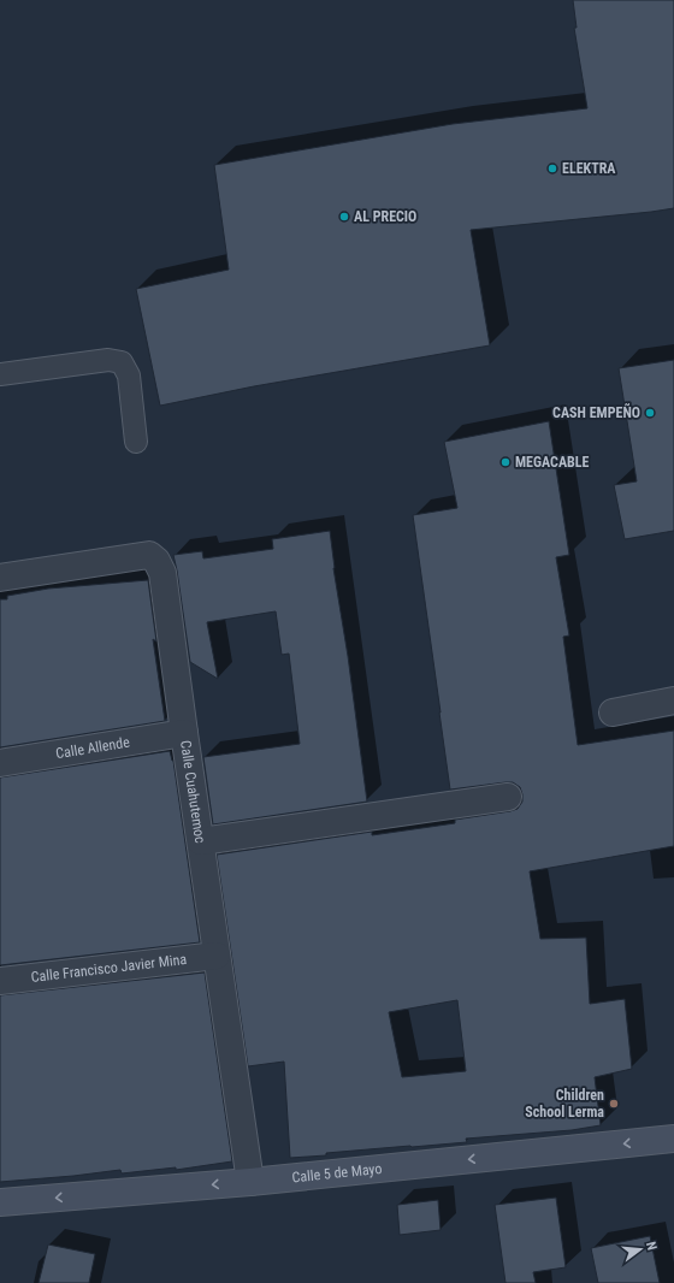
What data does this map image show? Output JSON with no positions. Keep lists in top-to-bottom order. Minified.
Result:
{"streets":{"main road":["Calle 5 de Mayo"],"street":["Calle Allende","Calle Cuahutemoc","Calle Francisco Javier Mina"]},"crossings":[["Calle Allende","Calle Cuahutemoc"],["Calle Cuahutemoc","Calle Francisco Javier Mina"],["Calle Cuahutemoc","Calle 5 de Mayo"]],"one_way":["Calle 5 de Mayo"],"places":["ELEKTRA","AL PRECIO","CASH EMPEÑO","MEGACABLE","Children School Lerma"],"north":"right"}
